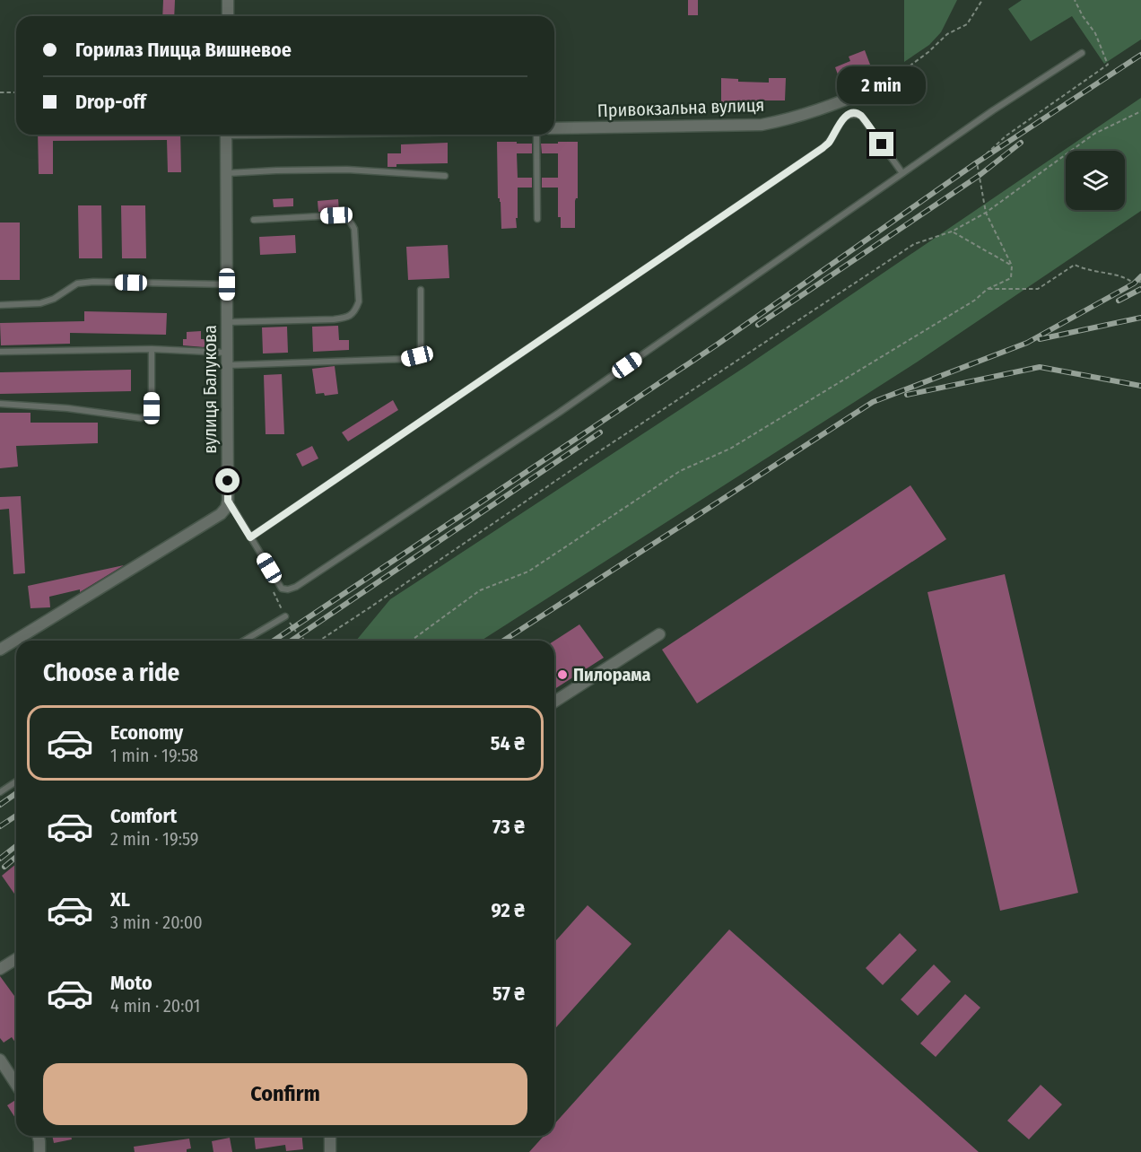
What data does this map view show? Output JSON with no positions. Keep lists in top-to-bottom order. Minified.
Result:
{"streets":{"street":["Привокзальна вулиця","вулиця Балукова"]},"places":["Пилорама"],"page":{"banner":["Горилаз Пицца Вишневое","Drop-off"],"bubble":"2 min","heading":"Choose a ride","list":[{"name":"Economy","note":"1 min · 19:58","value":"54 ₴"},{"name":"Comfort","note":"2 min · 19:59","value":"73 ₴"},{"name":"XL","note":"3 min · 20:00","value":"92 ₴"},{"name":"Moto","note":"4 min · 20:01","value":"57 ₴"}],"buttons":"Confirm"}}
